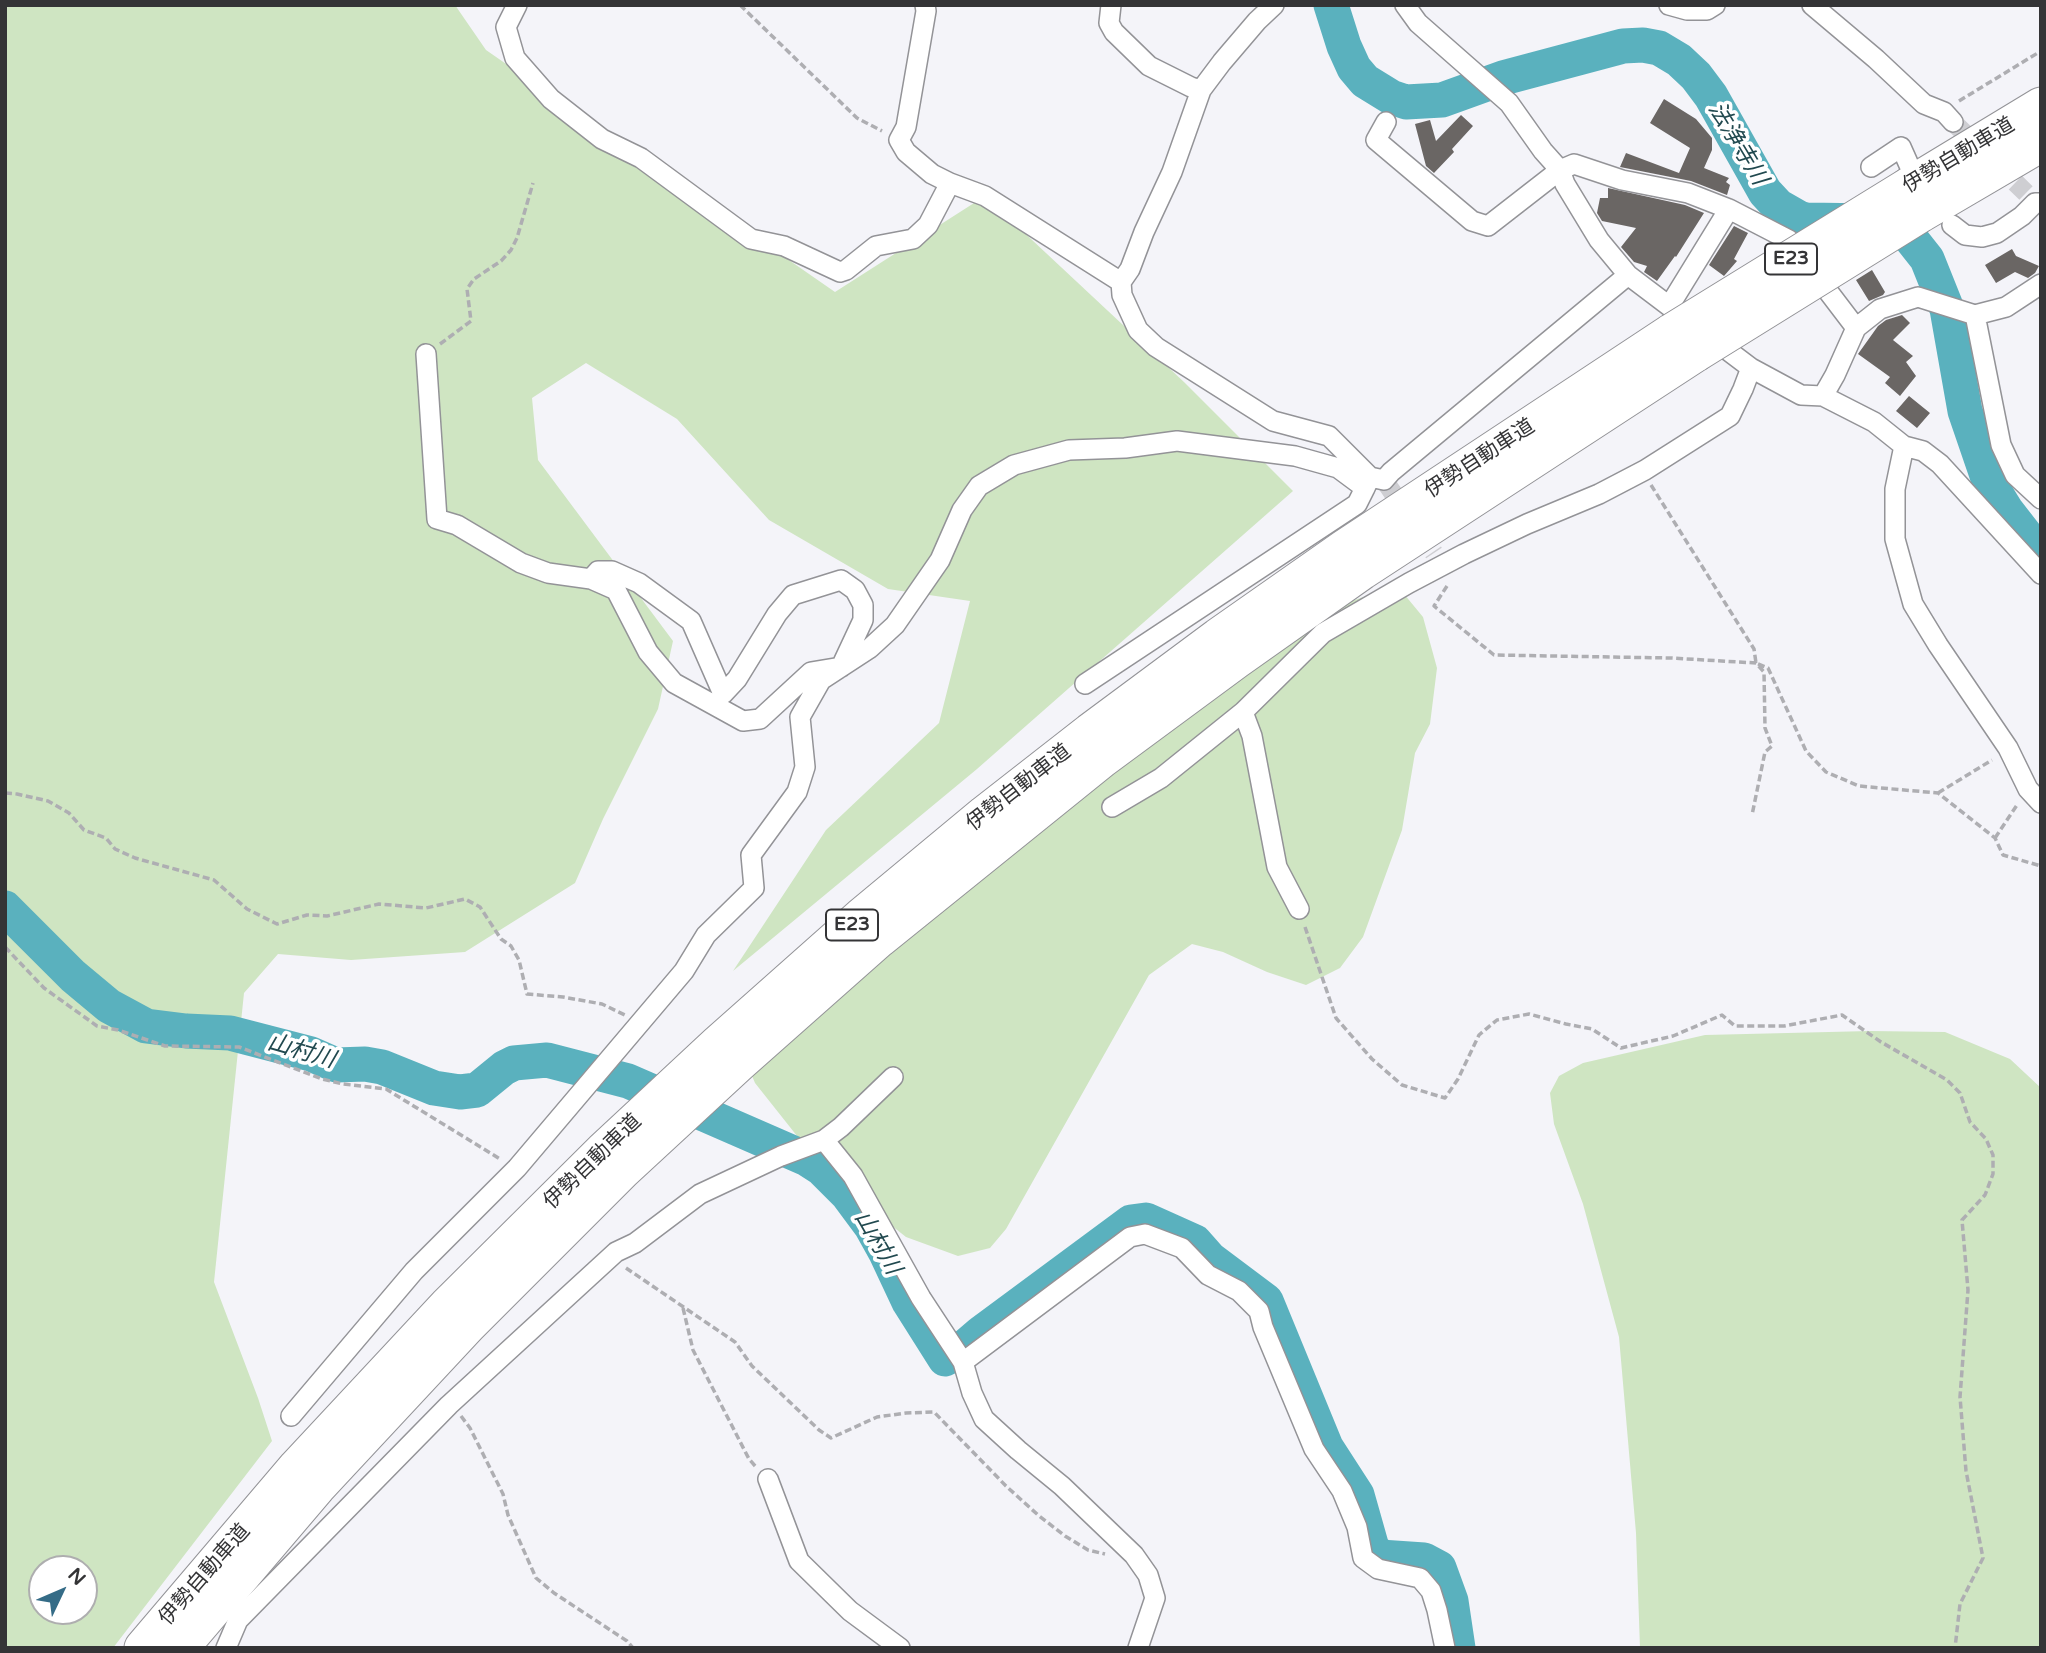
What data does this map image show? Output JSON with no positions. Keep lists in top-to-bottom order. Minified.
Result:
{"streets":{"highway":["伊勢自動車道","E23"]},"water":["法浄寺川","山村川"],"north":"top right"}
